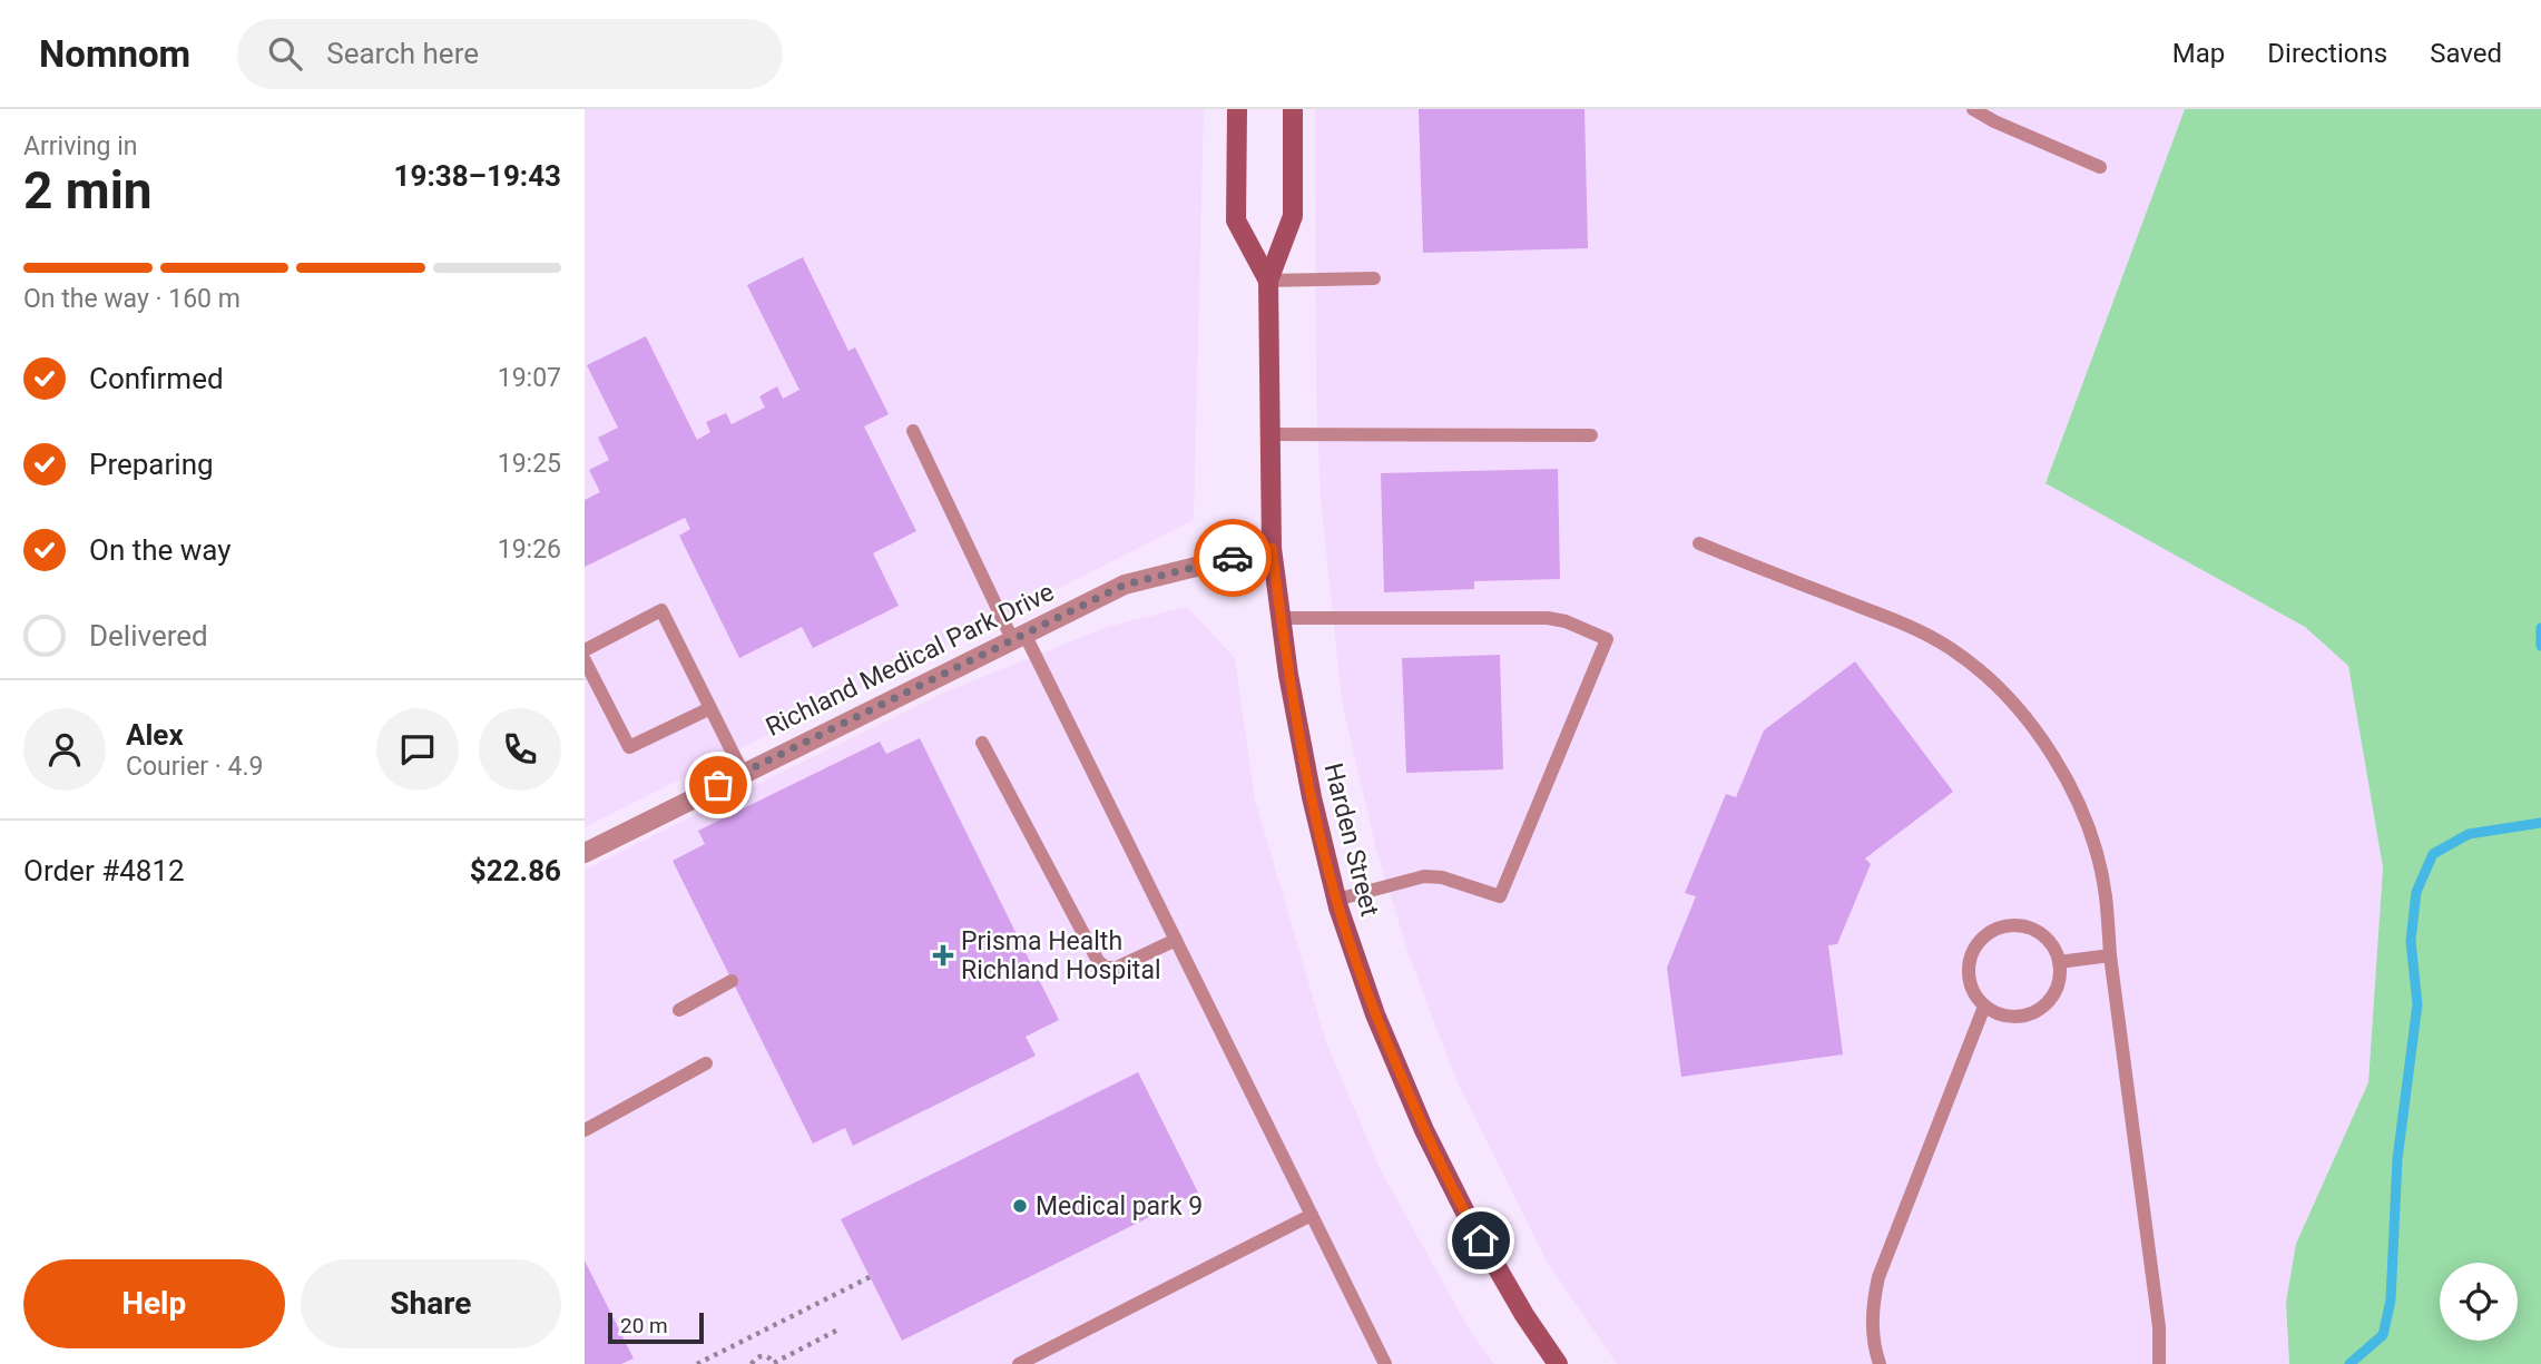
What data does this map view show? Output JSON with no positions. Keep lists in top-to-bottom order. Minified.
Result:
{"streets":{"main road":["Harden Street"],"street":["Richland Medical Park Drive"]},"crossings":[["Richland Medical Park Drive","Harden Street"]],"places":{"health":["Prisma Health Richland Hospital"],"other":["Medical park 9"]},"scale_bar":"20 m","page":{"header":"Nomnom","search":"Search here","nav":["Map","Directions","Saved"],"heading":["2 min","Arriving in","19:38–19:43"],"panel":["Alex","Courier · 4.9","Order #4812","$22.86"],"bar":"On the way · 160 m","list":[["Confirmed","19:07"],["Preparing","19:25"],["On the way","19:26"],"Delivered"],"buttons":["Help","Share"],"scale":"20 m"}}
